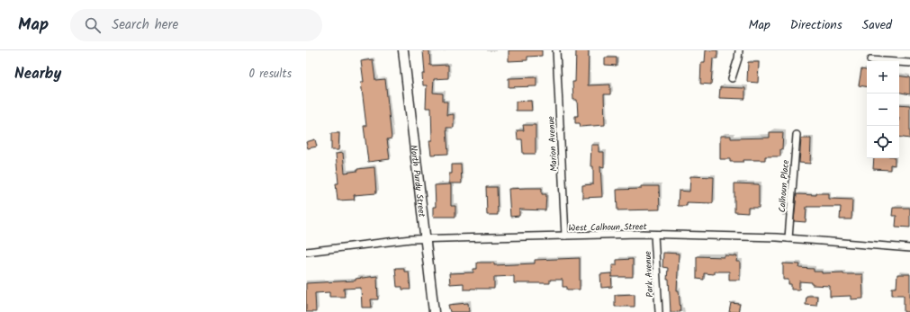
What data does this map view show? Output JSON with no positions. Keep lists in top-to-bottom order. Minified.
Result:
{"streets":{"street":["Marion Avenue","North Purdy Street","Calhoun Place","West Calhoun Street","Park Avenue"]},"crossings":[["Marion Avenue","West Calhoun Street"],["North Purdy Street","West Calhoun Street"],["Calhoun Place","West Calhoun Street"],["West Calhoun Street","Park Avenue"]],"page":{"header":"Map","search":"Search here","nav":["Map","Directions","Saved"],"heading":["Nearby","0 results"],"map_buttons":["+","−"]}}
